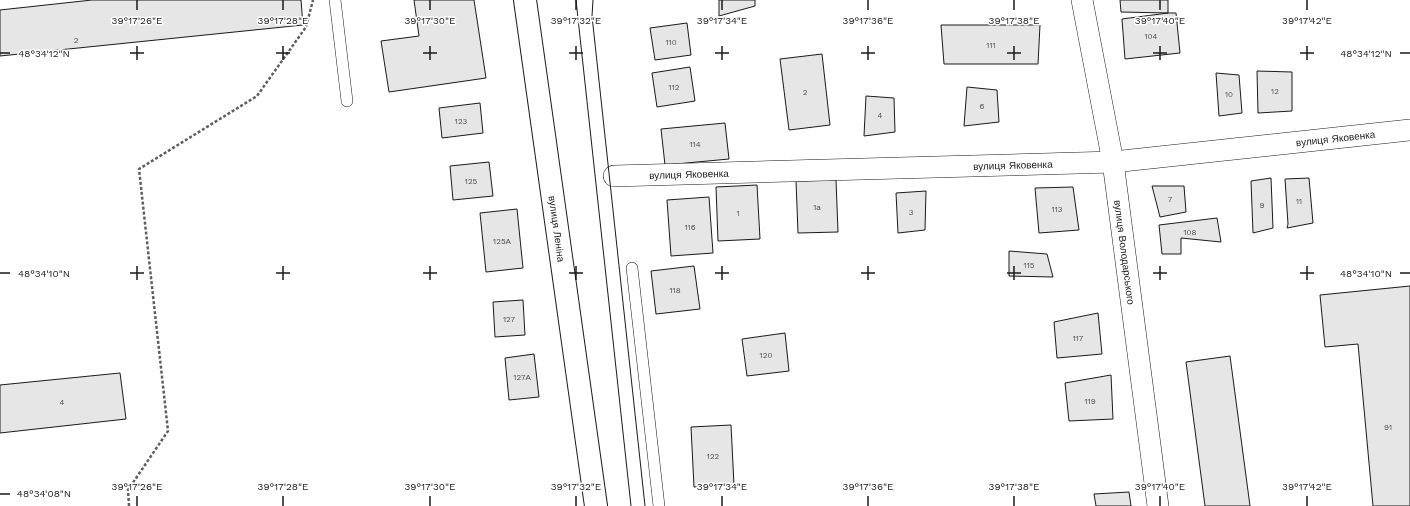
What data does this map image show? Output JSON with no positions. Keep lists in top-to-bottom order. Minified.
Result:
{"streets":{"street":["вулиця Яковенка","вулиця Леніна","вулиця Володарського"]},"crossings":[["вулиця Яковенка","вулиця Володарського"]],"house_numbers":["104","2","110","111","112","12","2","10","6","4","123","114","125","7","11","9","1а","113","3","1","116","108","125А","115","118","127","117","120","127А","119","4","91","122"],"coordinates":["39°17'26\"E","39°17'28\"E","39°17'30\"E","39°17'32\"E","39°17'34\"E","39°17'36\"E","39°17'38\"E","39°17'40\"E","39°17'42\"E","48°34'12\"N","48°34'10\"N","48°34'08\"N"]}
